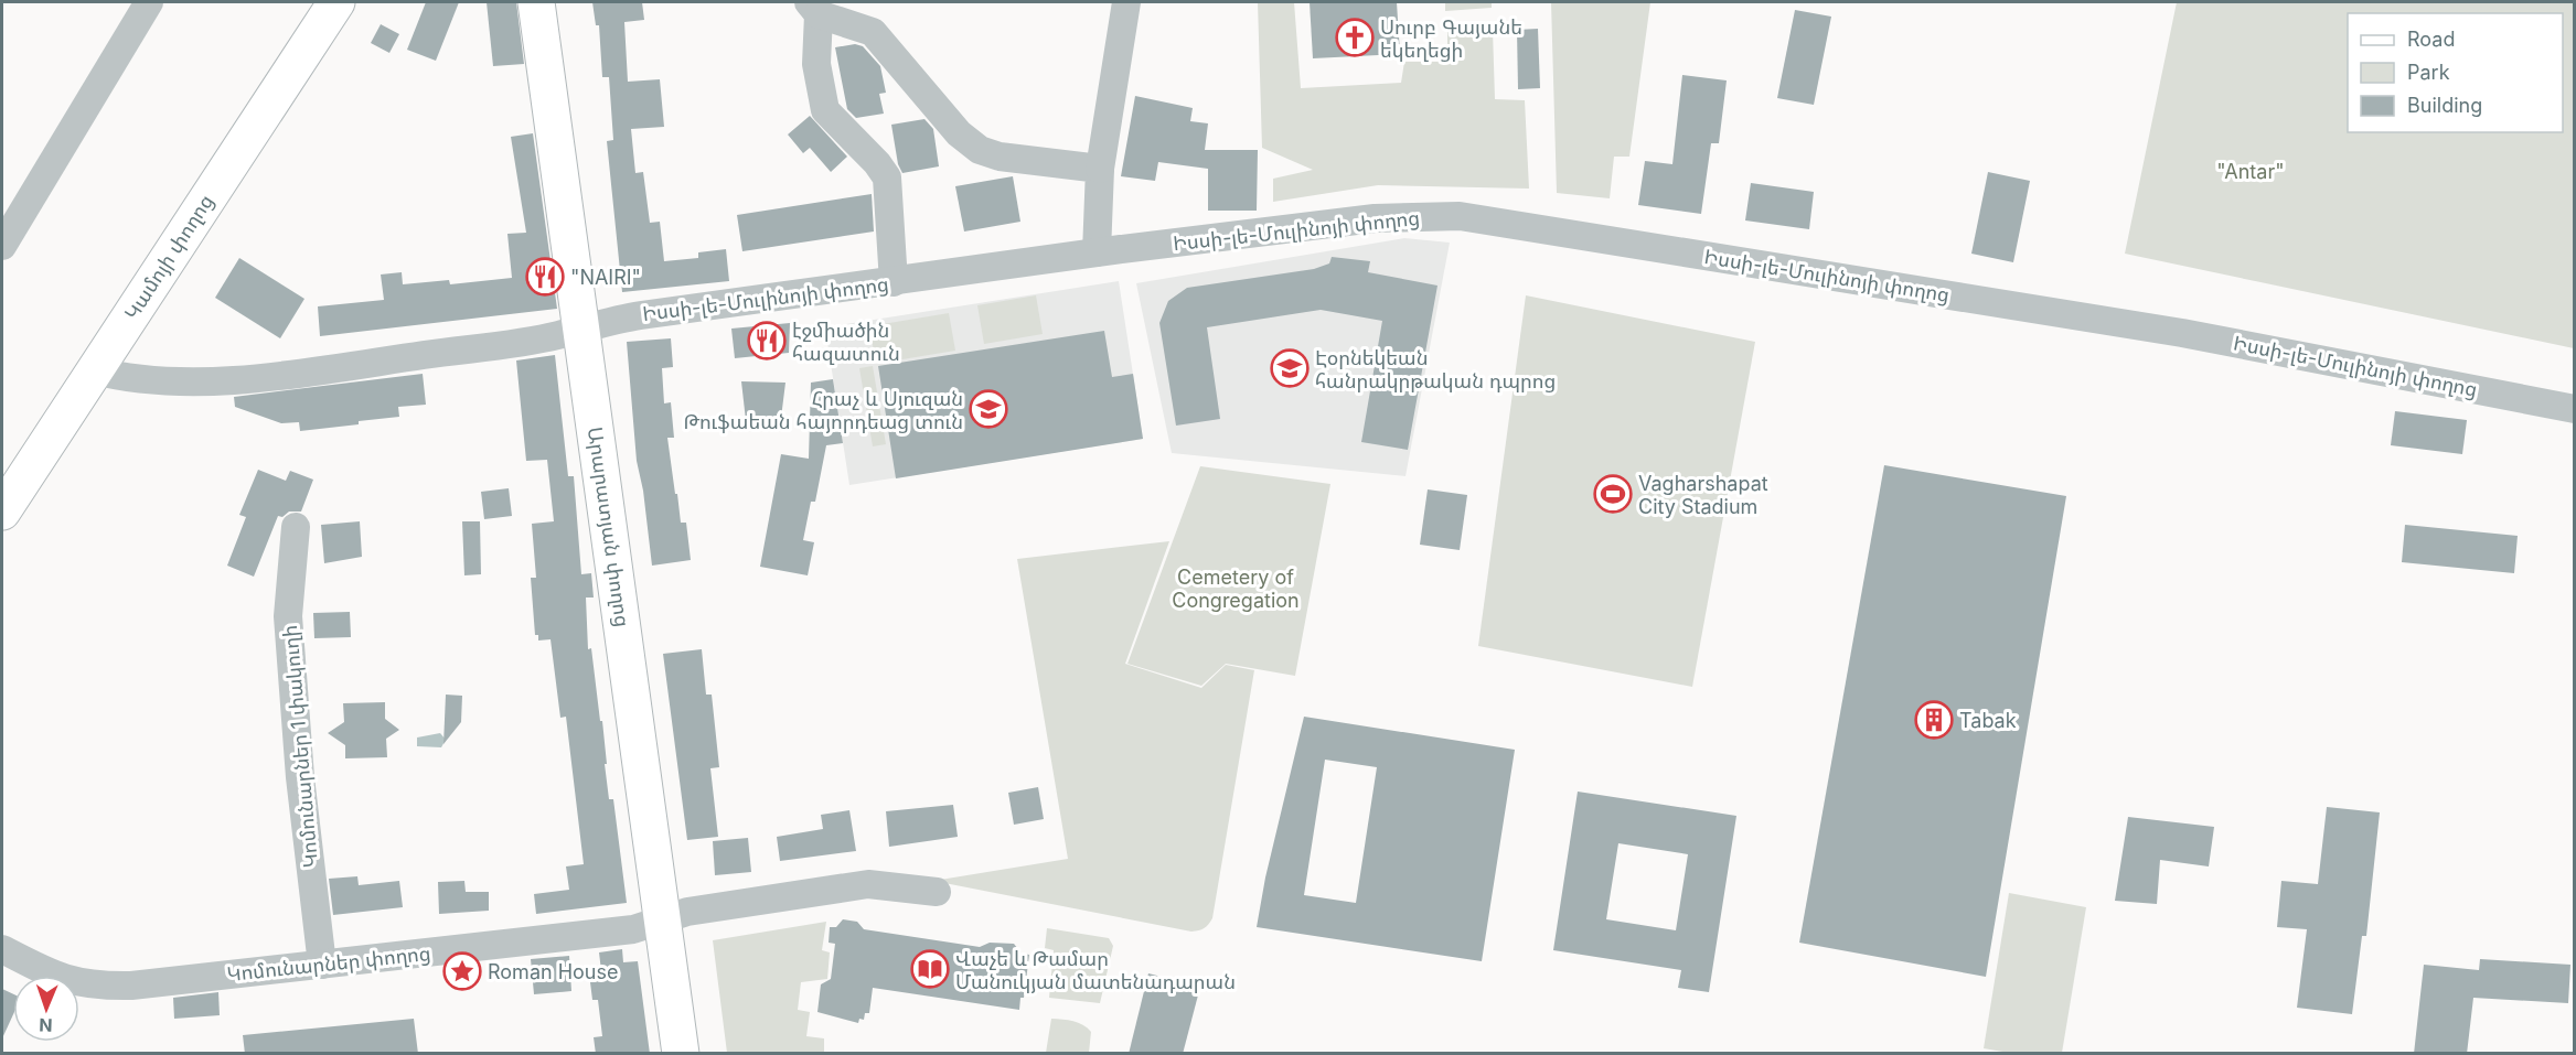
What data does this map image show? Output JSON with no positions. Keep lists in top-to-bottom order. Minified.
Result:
{"streets":{"main road":["Կամոյի փողոց","Արարատյան փողոց"],"street":["Իսսի-լե-Մուլինոյի փողոց","Կոմունարներ 1 փակուղի","Կոմունարներ փողոց"]},"crossings":[["Իսսի-լե-Մուլինոյի փողոց","Կամոյի փողոց"],["Իսսի-լե-Մուլինոյի փողոց","Արարատյան փողոց"],["Արարատյան փողոց","Կոմունարներ փողոց"],["Կոմունարներ 1 փակուղի","Կոմունարներ փողոց"]],"parks":["\"Antar\"","Cemetery of Congregation"],"places":{"church":["Սուրբ Գայանե եկեղեցի"],"restaurant":["\"NAIRI\"","էջմիածին հազատուն"],"school or university":["Էօրնեկեան հանրակրթական դպրոց","Հրաչ և Սյուզան Թուֆաեան հայորդեաց տուն"],"sports":["Vagharshapat City Stadium"],"building":["Tabak"],"library":["Վաչե և Թամար Մանուկյան մատենադարան"],"place":["Roman House"]},"legend":["Road","Park","Building"],"north":"bottom"}
